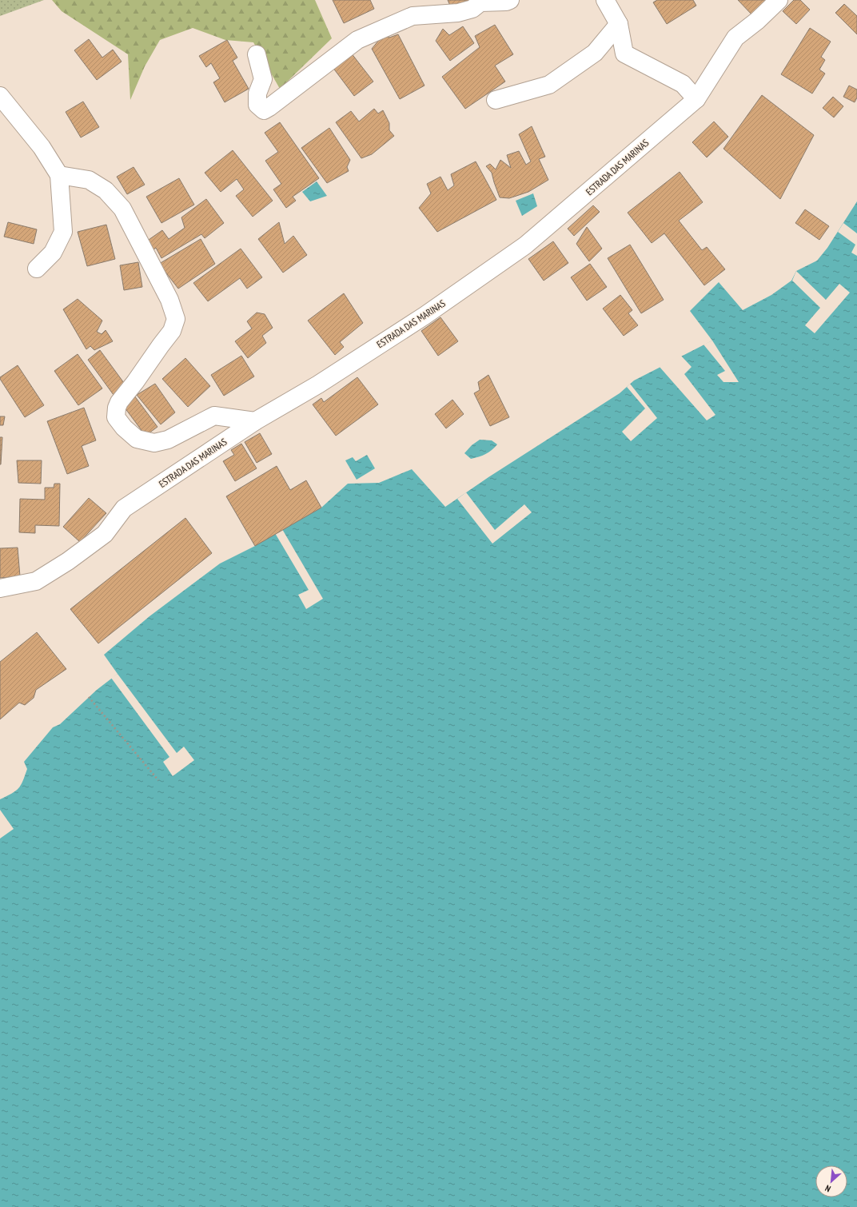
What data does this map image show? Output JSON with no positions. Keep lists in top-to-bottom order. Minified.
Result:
{"streets":{"street":["ESTRADA DAS MARINAS"]},"north":"bottom left"}
